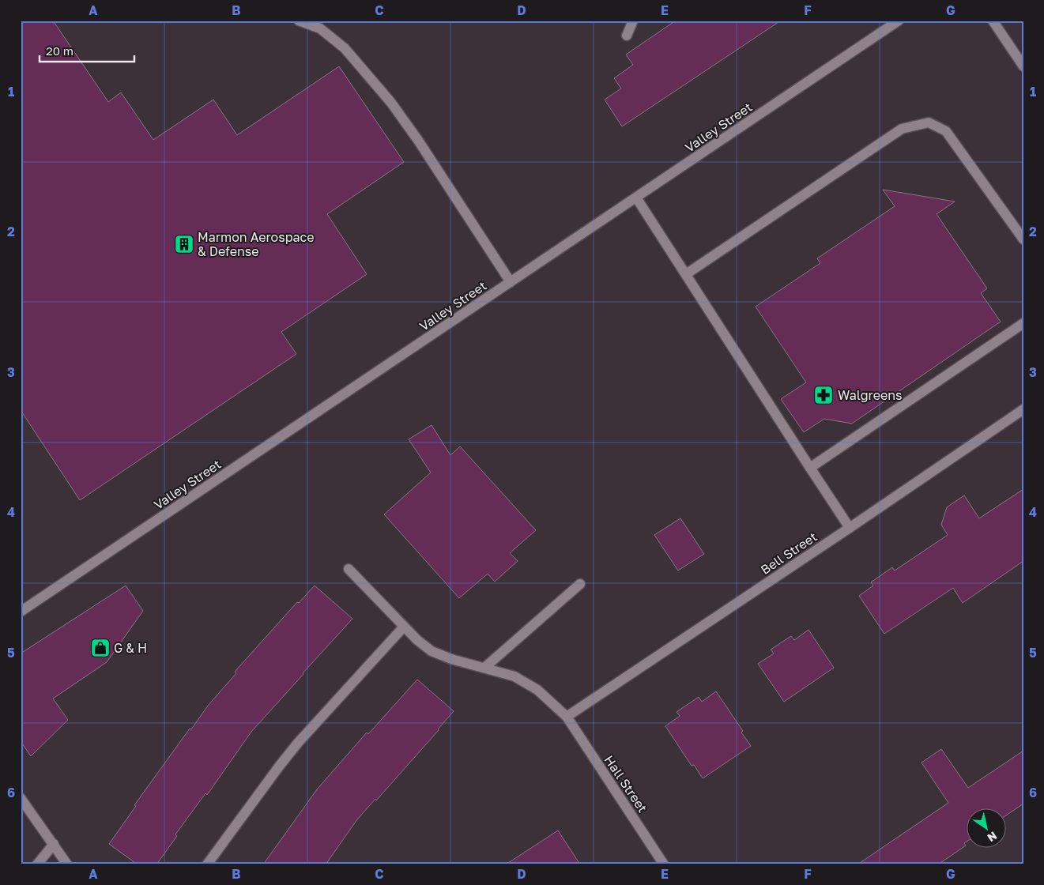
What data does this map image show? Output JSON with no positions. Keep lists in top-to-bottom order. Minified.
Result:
{"streets":{"main road":["Valley Street","Bell Street","Hall Street"]},"crossings":[["Bell Street","Hall Street"]],"places":{"building":["Marmon Aerospace & Defense"],"pharmacy":["Walgreens"],"shop":["G & H"]},"scale_bar":"20 m","north":"bottom right","grid":{"columns":["A","B","C","D","E","F","G"],"rows":["1","2","3","4","5","6"]}}
